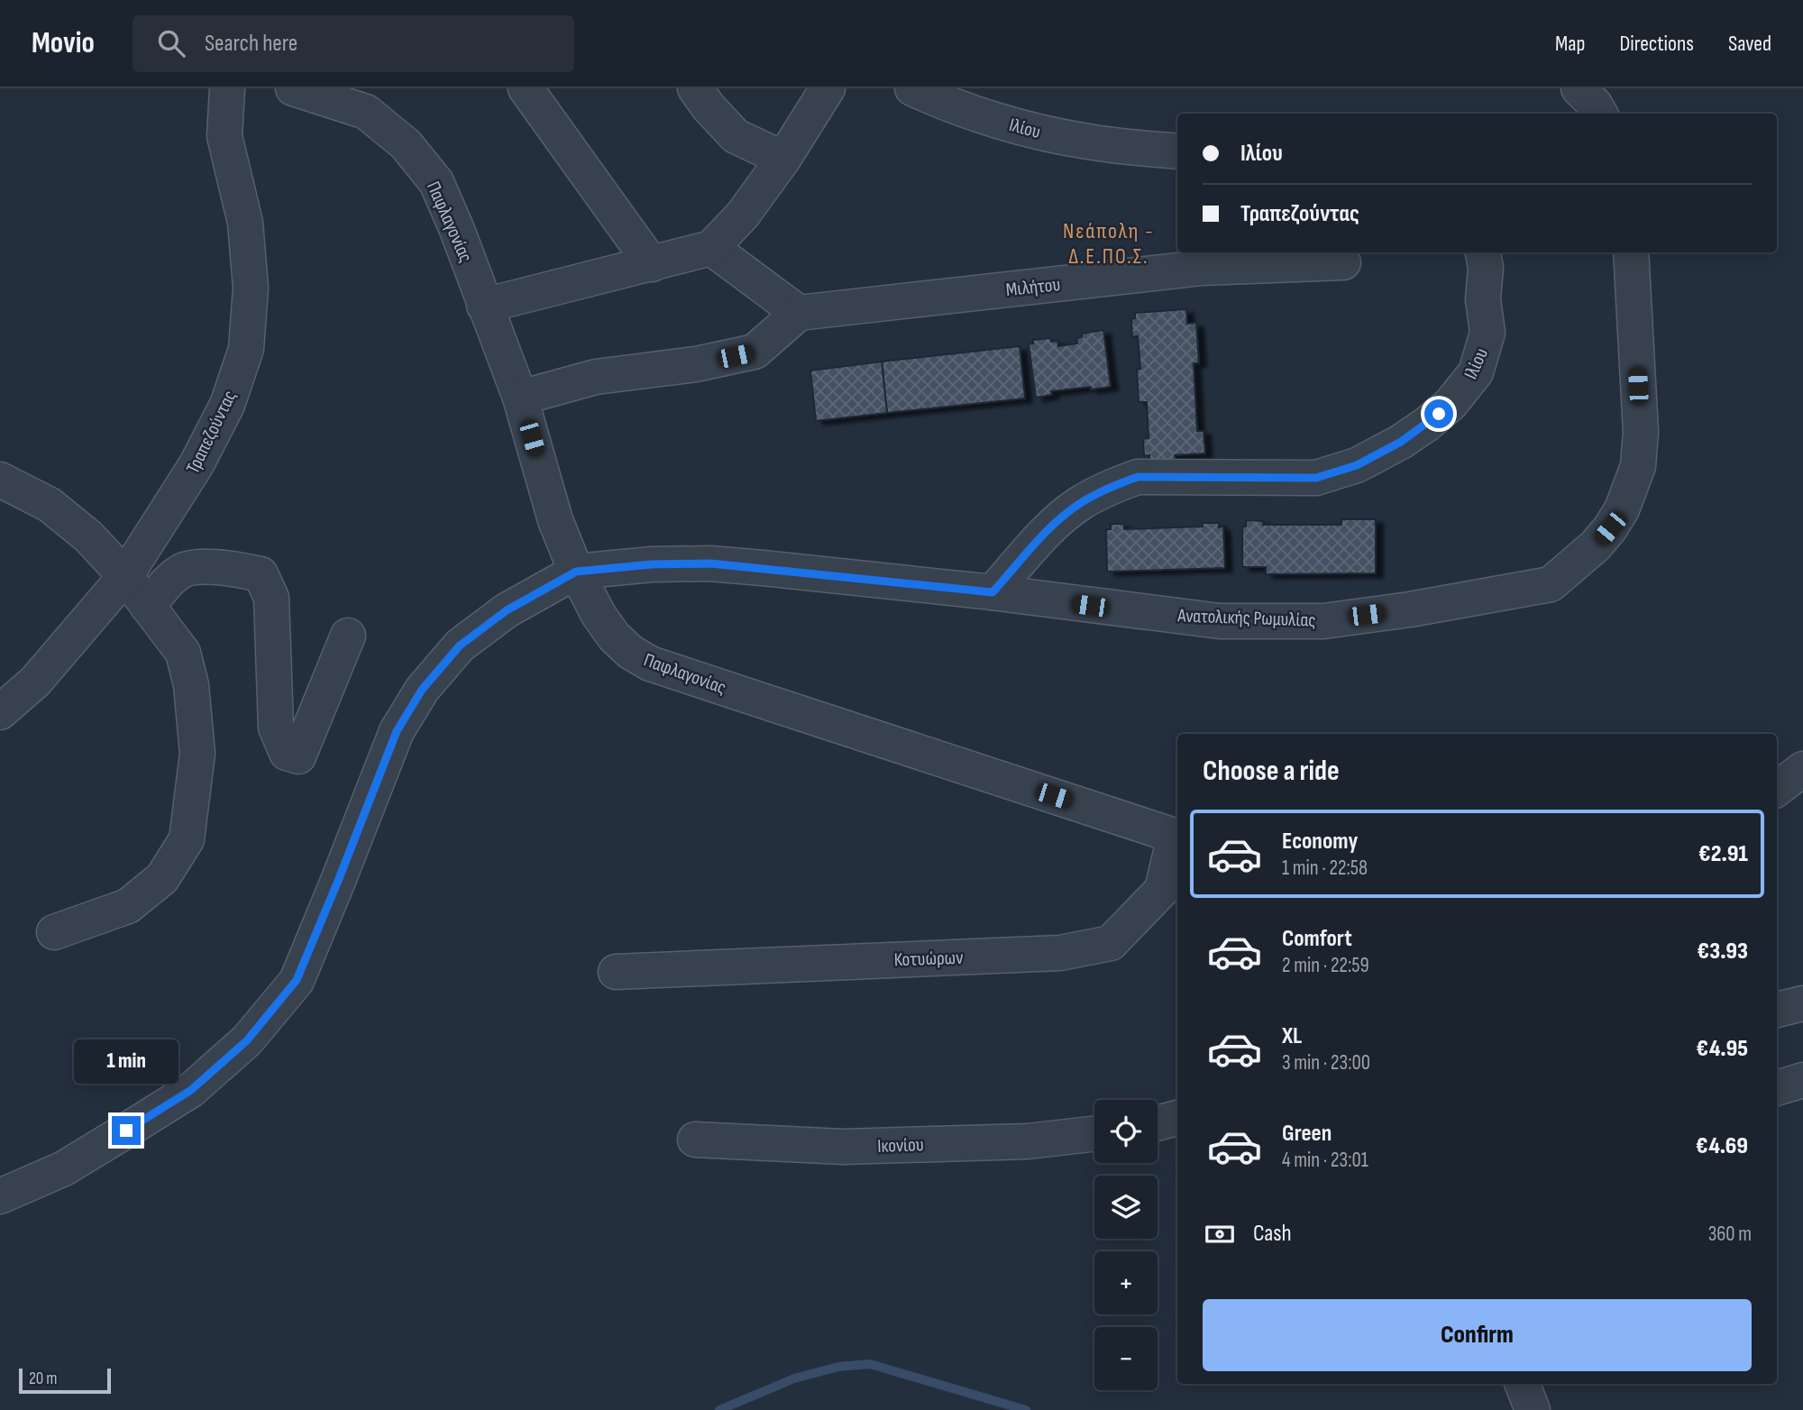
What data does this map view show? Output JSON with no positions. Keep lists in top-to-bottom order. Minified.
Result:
{"streets":{"street":["Ιλίου","Παφλαγονίας","Μιλήτου","Τραπεζούντας","Ανατολικής Ρωμυλίας","Κοτυώρων","Ικονίου"]},"crossings":[["Ιλίου","Ανατολικής Ρωμυλίας"],["Παφλαγονίας","Ανατολικής Ρωμυλίας"],["Παφλαγονίας","Κοτυώρων"]],"districts":["Νεάπολη - Δ.Ε.ΠΟ.Σ."],"scale_bar":"20 m","page":{"header":"Movio","search":"Search here","nav":["Map","Directions","Saved"],"banner":["Ιλίου","Τραπεζούντας"],"heading":"Choose a ride","list":[{"name":"Economy","note":"1 min · 22:58","value":"€2.91"},{"name":"Comfort","note":"2 min · 22:59","value":"€3.93"},{"name":"XL","note":"3 min · 23:00","value":"€4.95"},{"name":"Green","note":"4 min · 23:01","value":"€4.69"}],"bubble":"1 min","map_buttons":["+","−"],"pay":["Cash","360 m"],"buttons":"Confirm","scale":"20 m"}}
